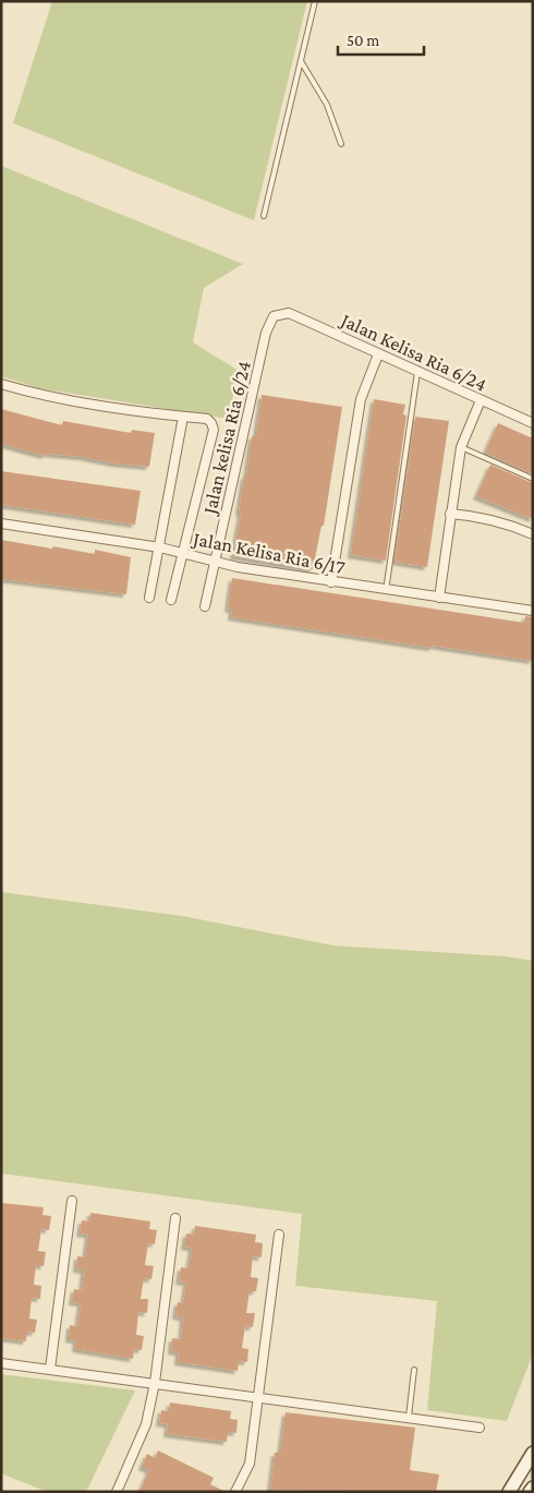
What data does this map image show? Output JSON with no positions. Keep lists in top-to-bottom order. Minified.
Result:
{"streets":{"street":["Jalan Kelisa Ria 6/24","Jalan kelisa Ria 6/24","Jalan Kelisa Ria 6/17"]},"crossings":[["Jalan Kelisa Ria 6/24","Jalan kelisa Ria 6/24"],["Jalan kelisa Ria 6/24","Jalan Kelisa Ria 6/17"]],"scale_bar":"50 m"}
